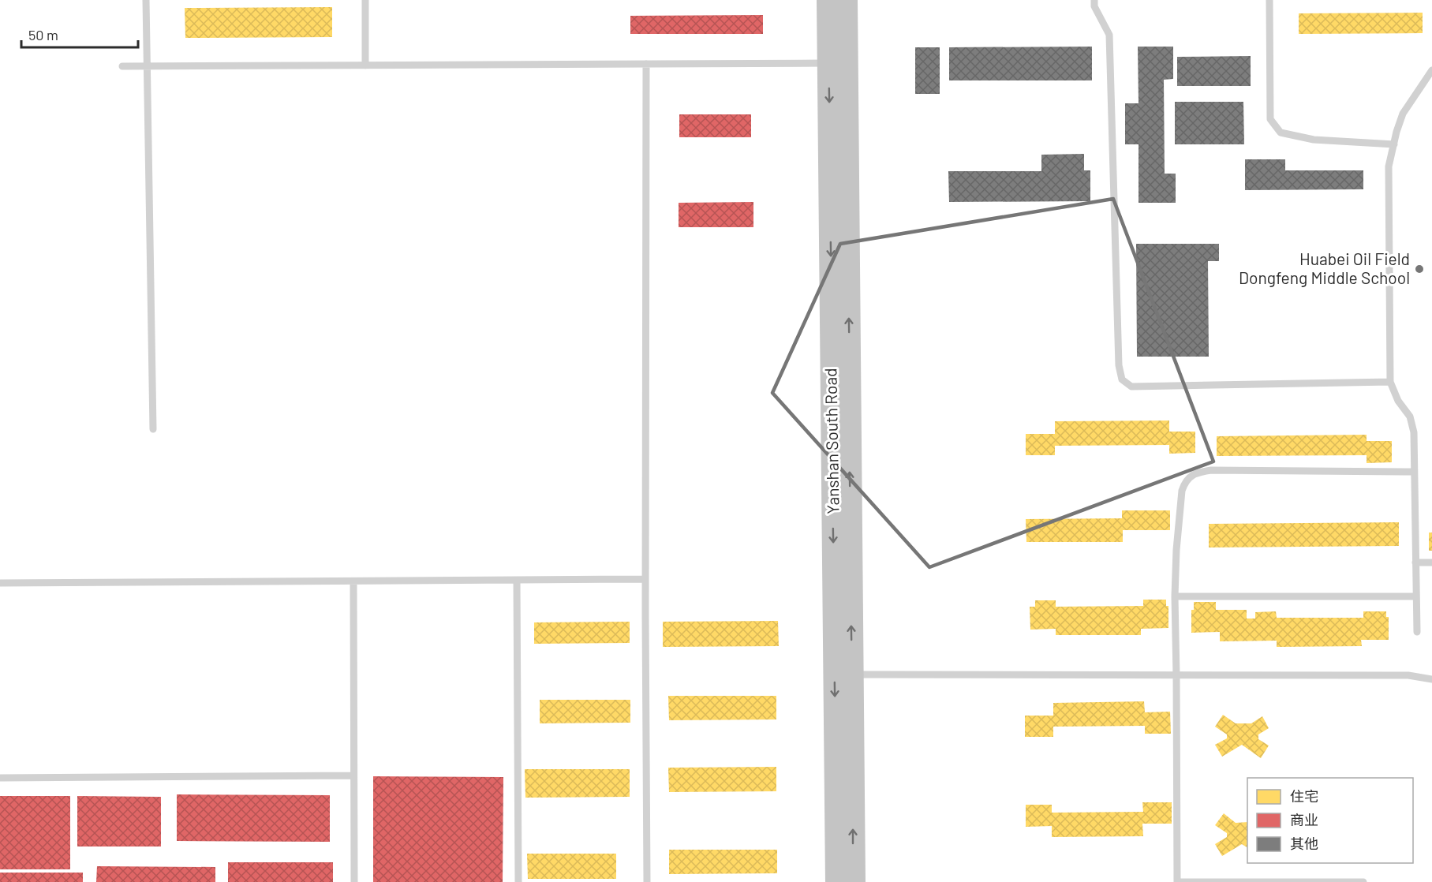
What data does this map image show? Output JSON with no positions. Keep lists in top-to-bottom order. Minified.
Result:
{"streets":{"main road":["Yanshan South Road"]},"places":["Huabei Oil Field Dongfeng Middle School"],"legend":["住宅","商业","其他"],"scale_bar":"50 m"}
